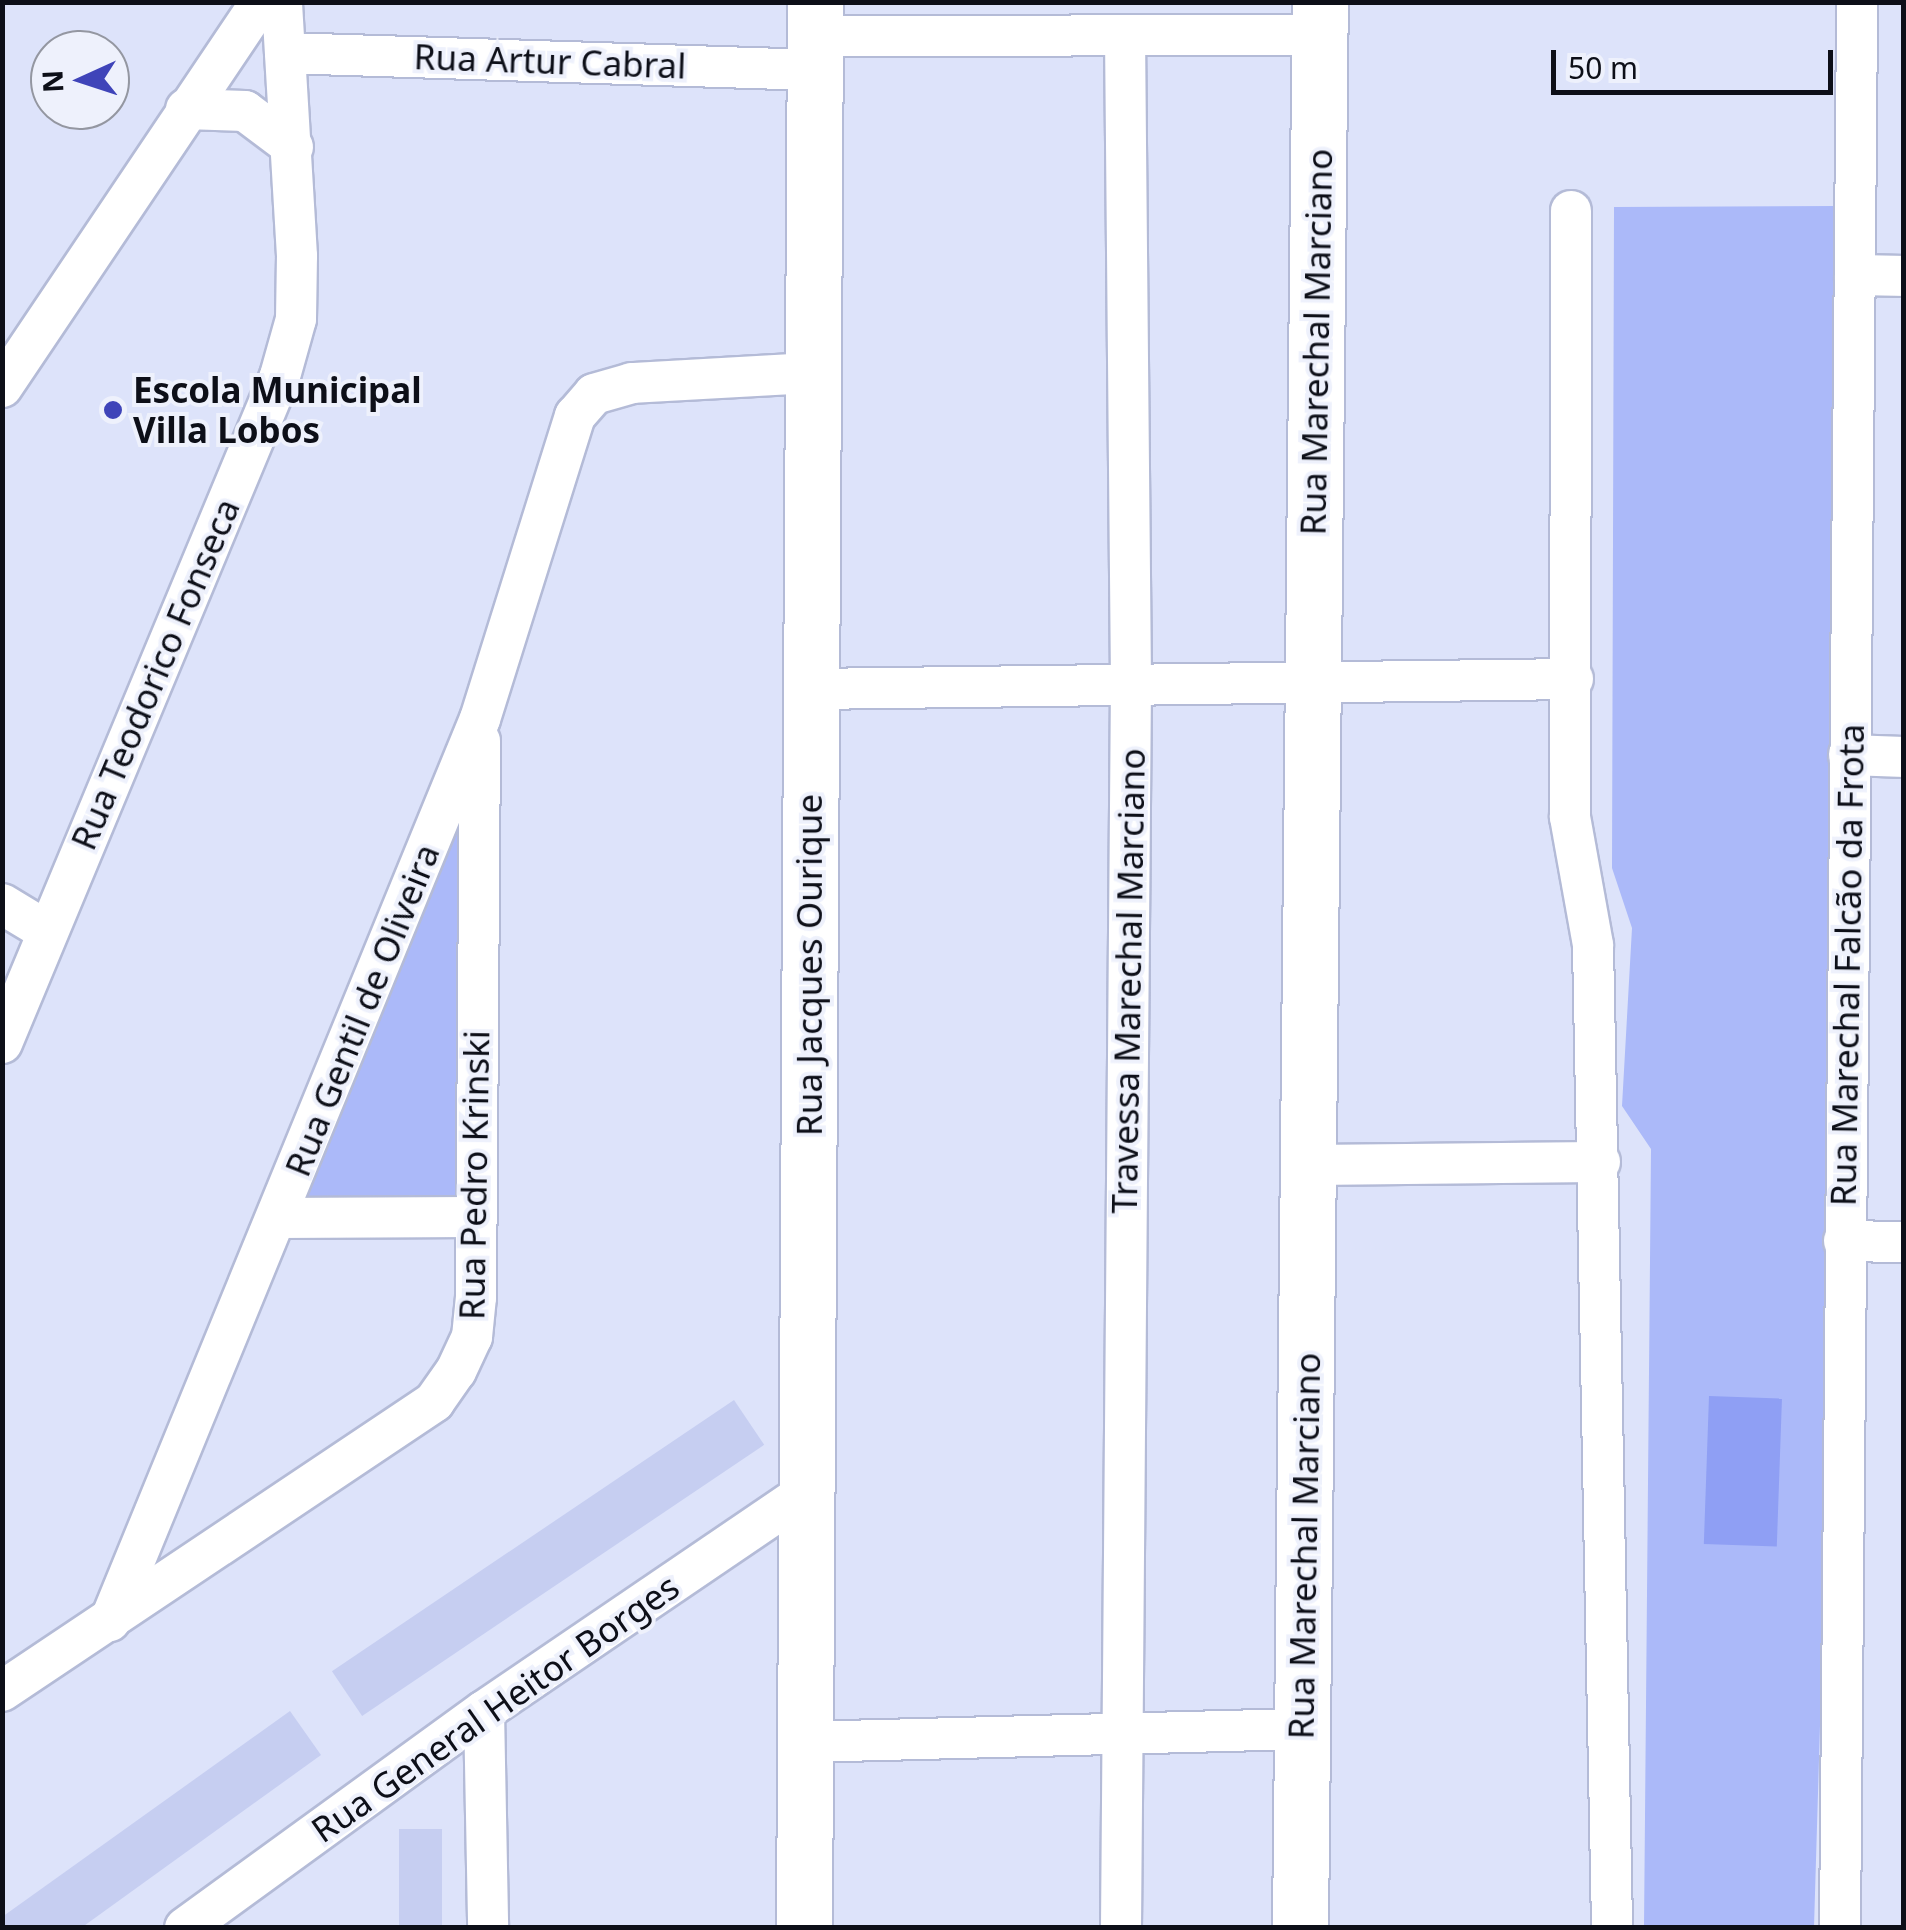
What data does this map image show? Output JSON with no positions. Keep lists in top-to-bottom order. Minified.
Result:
{"streets":{"main road":["Rua Marechal Marciano","Rua Jacques Ourique"],"street":["Rua Artur Cabral","Rua Teodorico Fonseca","Rua Marechal Falcão da Frota","Travessa Marechal Marciano","Rua Gentil de Oliveira","Rua Pedro Krinski","Rua General Heitor Borges"]},"crossings":[["Rua Artur Cabral","Rua Marechal Marciano"],["Rua Artur Cabral","Rua Teodorico Fonseca"],["Rua Artur Cabral","Rua Jacques Ourique"],["Rua Artur Cabral","Travessa Marechal Marciano"],["Rua Jacques Ourique","Rua Gentil de Oliveira"],["Rua Jacques Ourique","Rua General Heitor Borges"],["Rua Gentil de Oliveira","Rua Pedro Krinski"]],"places":["Escola Municipal Villa Lobos"],"scale_bar":"50 m","north":"left"}
